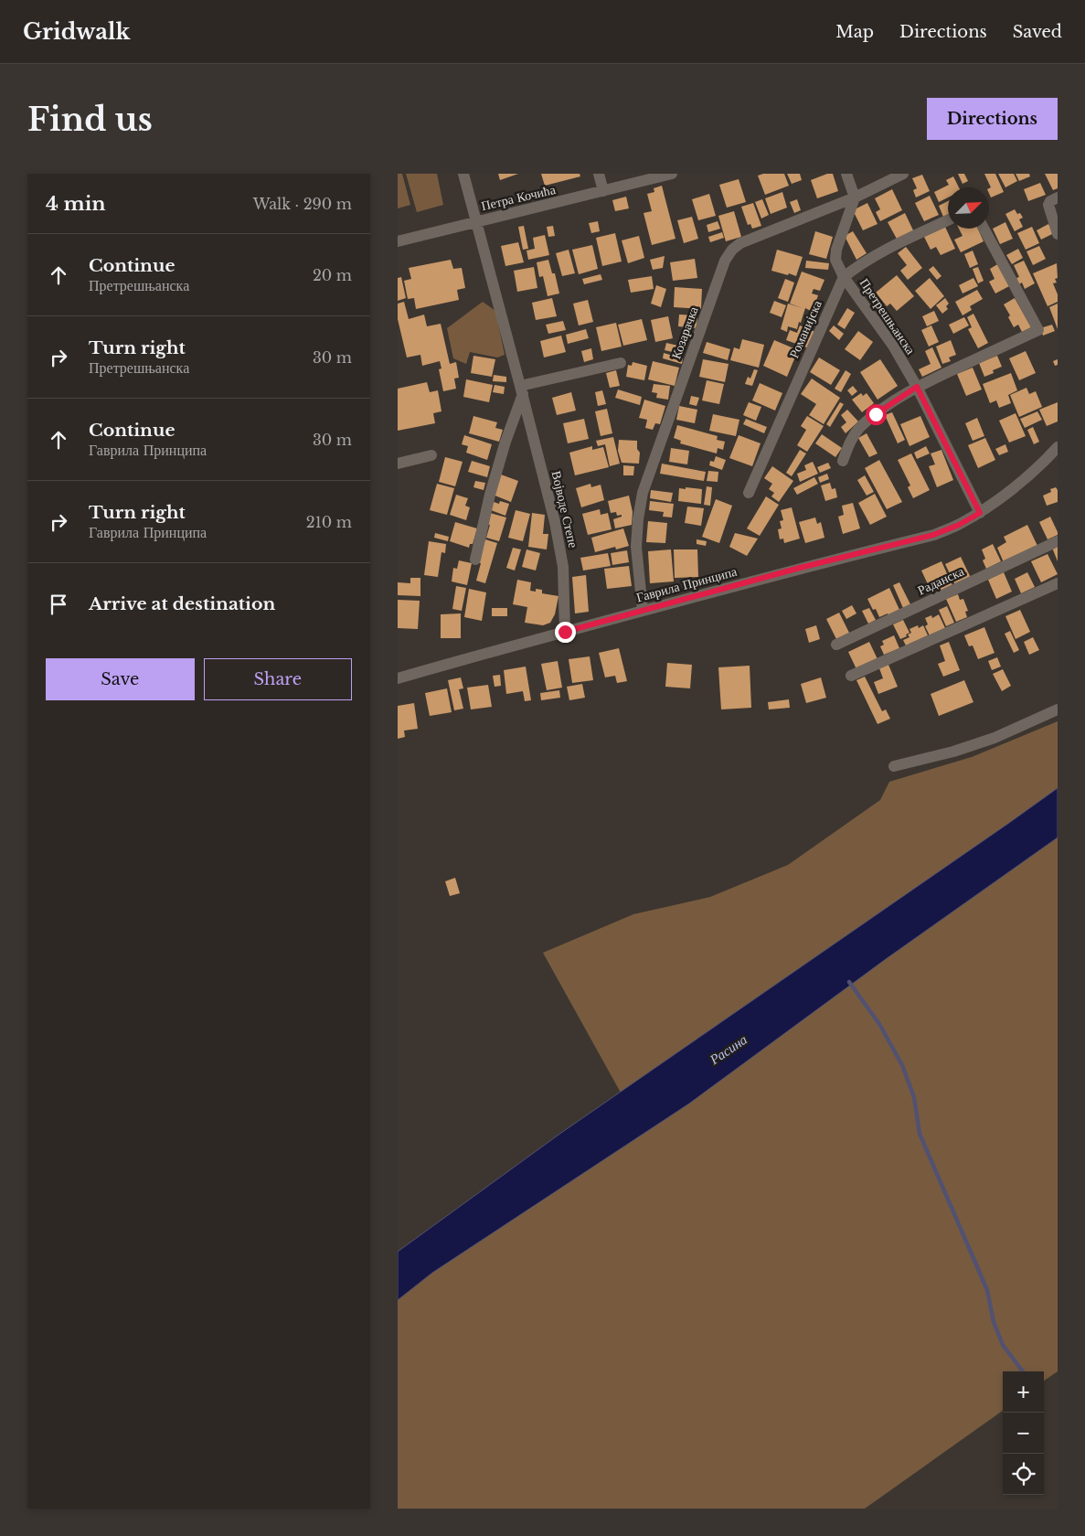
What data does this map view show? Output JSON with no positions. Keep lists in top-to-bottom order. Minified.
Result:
{"streets":{"street":["Петра Кочића","Претрешњанска","Романијска","Козарачка","Војводе Степе","Раданска","Гаврила Принципа"]},"crossings":[["Петра Кочића","Војводе Степе"],["Претрешњанска","Романијска"],["Претрешњанска","Гаврила Принципа"],["Козарачка","Гаврила Принципа"],["Војводе Степе","Гаврила Принципа"]],"water":["Расина"],"north":"top right","page":{"header":"Gridwalk","nav":["Map","Directions","Saved"],"buttons":["Directions",["Save","Share"]],"title":"Find us","heading":["4 min","Walk · 290 m"],"list":[["Continue","Претрешњанска","20 m"],["Turn right","Претрешњанска","30 m"],["Continue","Гаврила Принципа","30 m"],["Turn right","Гаврила Принципа","210 m"],"Arrive at destination"],"map_buttons":["+","−"]}}
